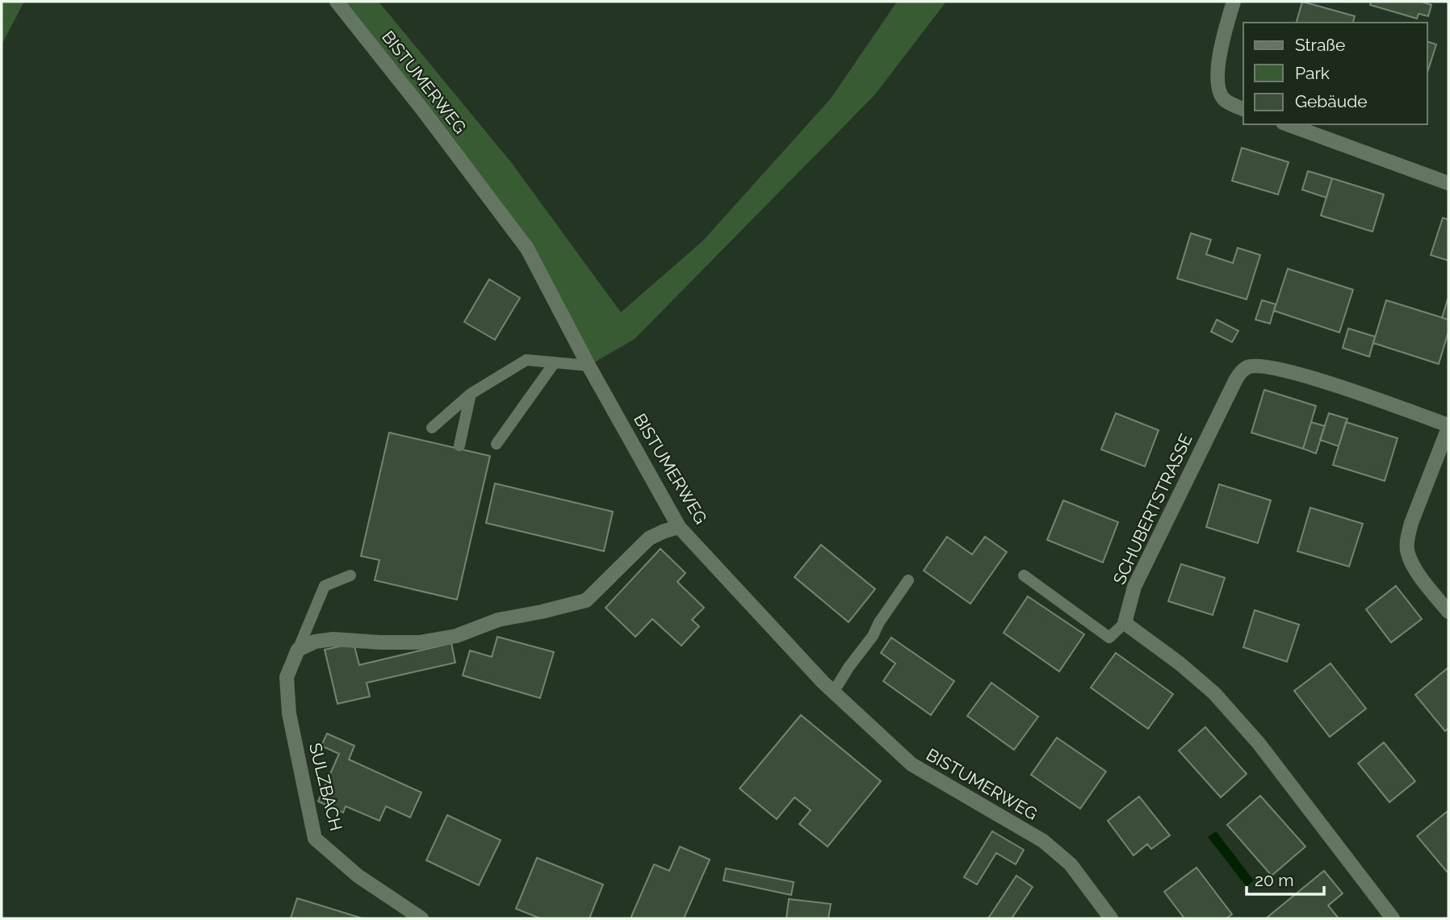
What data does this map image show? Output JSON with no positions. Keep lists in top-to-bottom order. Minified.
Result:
{"streets":{"street":["BISTUMERWEG","SCHUBERTSTRASSE","SULZBACH"]},"legend":["Straße","Park","Gebäude"],"scale_bar":"20 m"}
